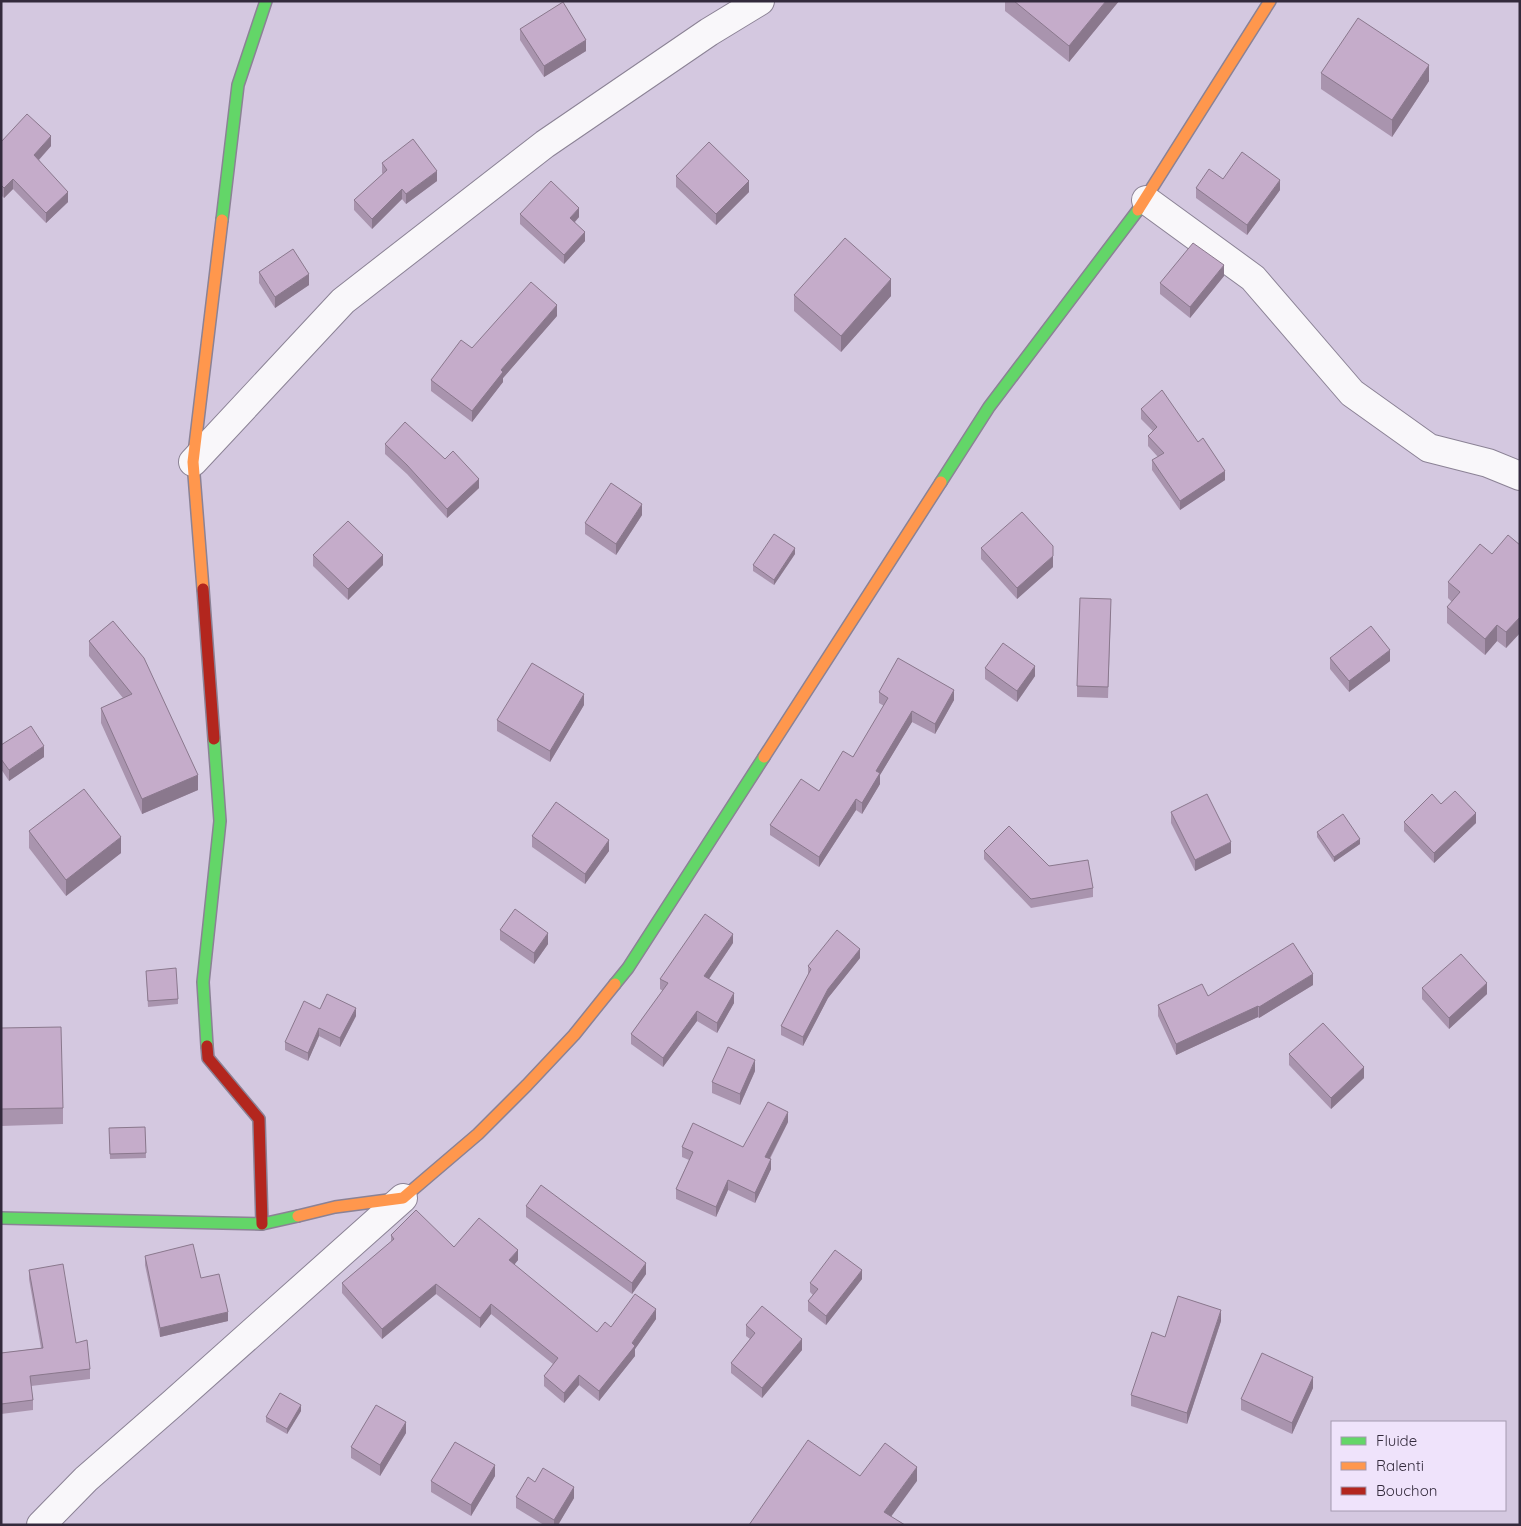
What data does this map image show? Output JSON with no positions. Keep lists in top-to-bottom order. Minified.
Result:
{"legend":["Fluide","Ralenti","Bouchon"]}
